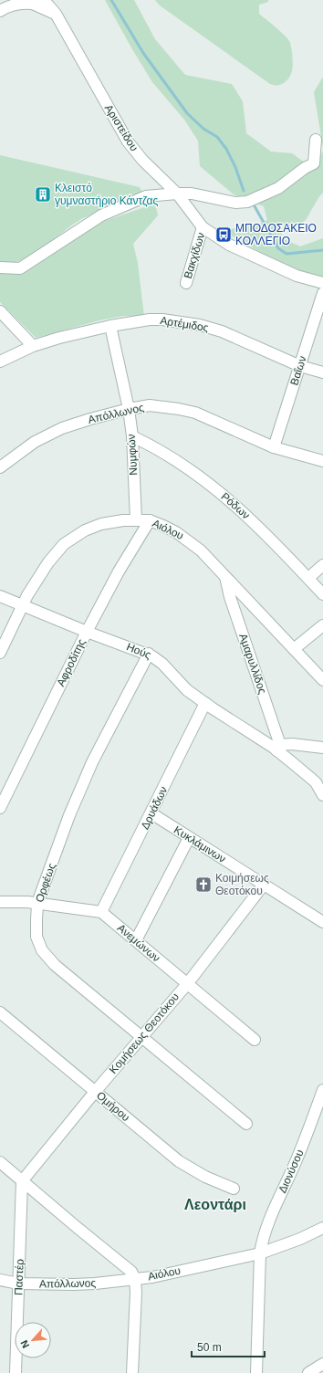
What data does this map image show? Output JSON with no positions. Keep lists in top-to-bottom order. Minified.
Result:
{"streets":{"street":["Αριστείδου","Βακχίδων","Αρτέμιδος","Βαΐων","Απόλλωνος","Νυμφών","Ρόδων","Αιόλου","Ηούς","Αφροδίτης","Αμαρυλλίδος","Δρυάδων","Κυκλάμινων","Ορφέως","Ανεμώνων","Κομήσεως Θεοτόκου","Ομήρου","Διονύσου","Παστέρ"]},"crossings":[["Αριστείδου","Βακχίδων"],["Αρτέμιδος","Βαΐων"],["Αρτέμιδος","Νυμφών"],["Βαΐων","Απόλλωνος"],["Απόλλωνος","Νυμφών"],["Απόλλωνος","Αιόλου"],["Απόλλωνος","Παστέρ"],["Νυμφών","Ρόδων"],["Νυμφών","Αιόλου"],["Αιόλου","Ηούς"],["Αιόλου","Αφροδίτης"],["Αιόλου","Αμαρυλλίδος"],["Αιόλου","Κομήσεως Θεοτόκου"],["Αιόλου","Διονύσου"],["Αιόλου","Παστέρ"],["Ηούς","Αφροδίτης"],["Ηούς","Αμαρυλλίδος"],["Ηούς","Δρυάδων"],["Ηούς","Ορφέως"],["Δρυάδων","Κυκλάμινων"],["Δρυάδων","Ανεμώνων"],["Κυκλάμινων","Κομήσεως Θεοτόκου"],["Ορφέως","Κομήσεως Θεοτόκου"],["Ανεμώνων","Κομήσεως Θεοτόκου"],["Κομήσεως Θεοτόκου","Ομήρου"],["Κομήσεως Θεοτόκου","Παστέρ"]],"districts":["Λεοντάρι"],"places":{"building":["Κλειστό γυμναστήριο Κάντζας"],"bus stop":["ΜΠΟΔΟΣΑΚΕΙΟ ΚΟΛΛΕΓΙΟ"],"church":["Κοιμήσεως Θεοτόκου"]},"scale_bar":"50 m","north":"bottom left"}
